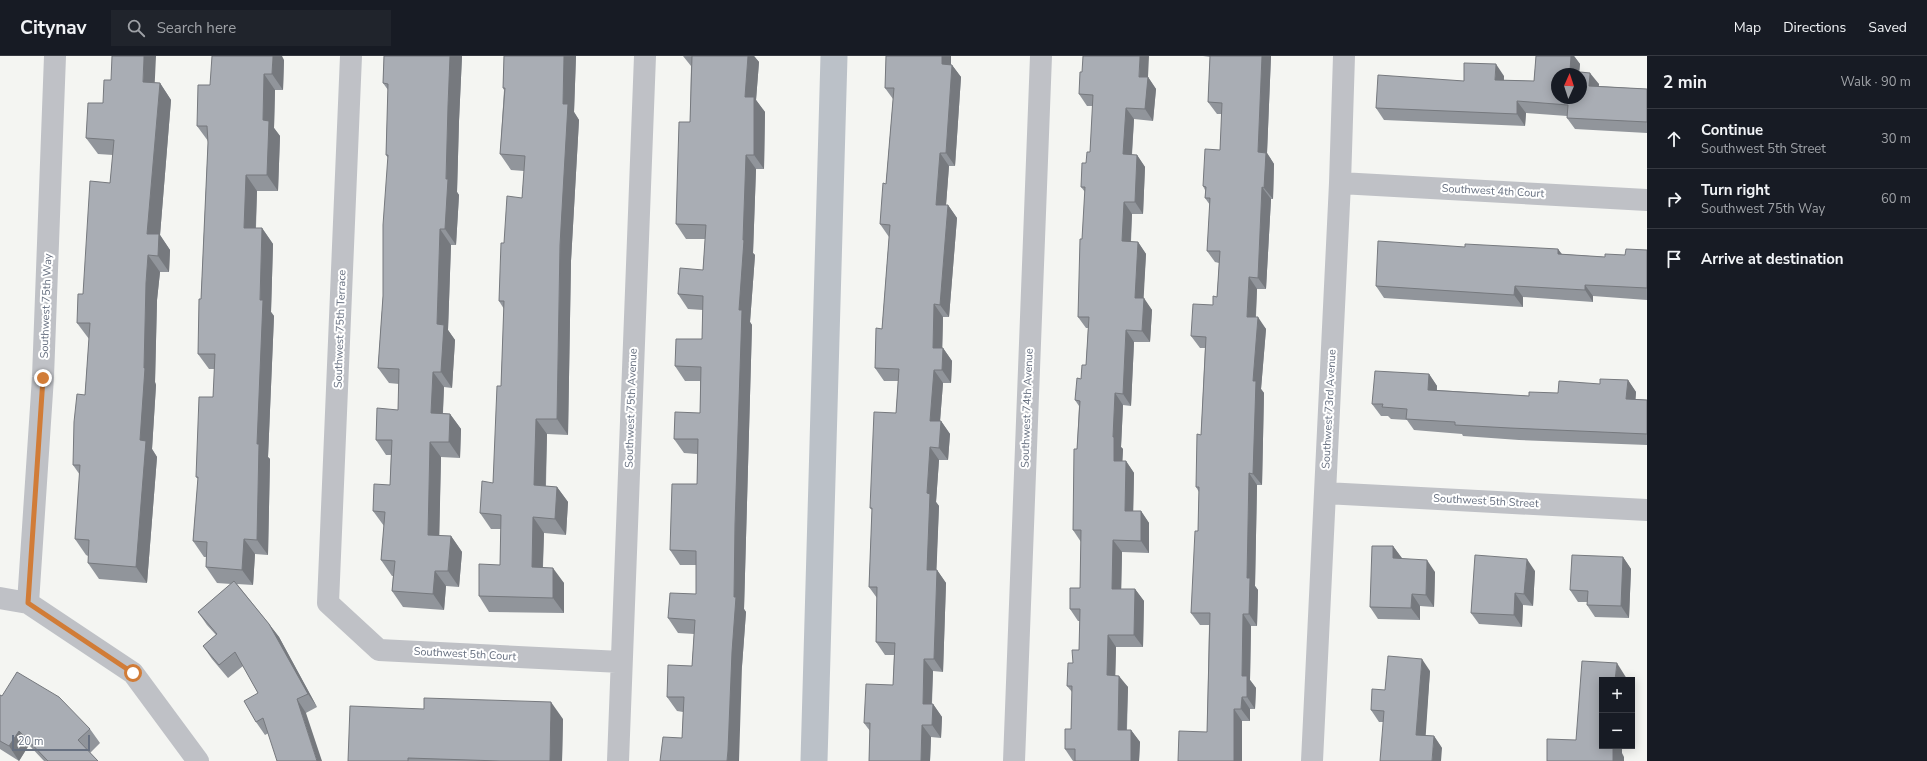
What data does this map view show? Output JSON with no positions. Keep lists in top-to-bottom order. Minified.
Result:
{"streets":{"street":["Southwest 4th Court","Southwest 75th Way","Southwest 75th Terrace","Southwest 75th Avenue","Southwest 74th Avenue","Southwest 73rd Avenue","Southwest 5th Street","Southwest 5th Court"]},"crossings":[["Southwest 4th Court","Southwest 73rd Avenue"],["Southwest 75th Terrace","Southwest 5th Court"],["Southwest 75th Avenue","Southwest 5th Court"],["Southwest 73rd Avenue","Southwest 5th Street"]],"scale_bar":"20 m","north":"top","page":{"header":"Citynav","search":"Search here","nav":["Map","Directions","Saved"],"heading":["2 min","Walk · 90 m"],"list":[["Continue","Southwest 5th Street","30 m"],["Turn right","Southwest 75th Way","60 m"],"Arrive at destination"],"map_buttons":["+","−"],"scale":"20 m"}}
